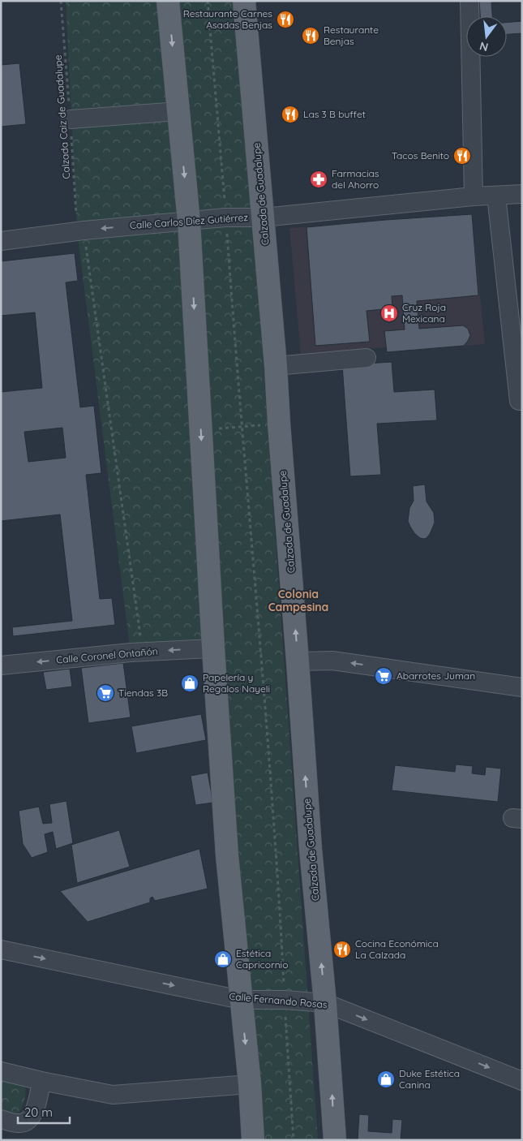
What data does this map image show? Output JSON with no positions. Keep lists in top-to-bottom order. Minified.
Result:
{"streets":{"main road":["Calzada de Guadalupe"],"street":["Calle Carlos Díez Gutiérrez","Calle Coronel Ontañón","Calle Fernando Rosas"],"path":["Calzada Caiz de Guadalupe"]},"crossings":[["Calzada Caiz de Guadalupe","Calle Carlos Díez Gutiérrez"],["Calzada Caiz de Guadalupe","Calle Coronel Ontañón"],["Calzada de Guadalupe","Calle Carlos Díez Gutiérrez"],["Calzada de Guadalupe","Calle Fernando Rosas"]],"one_way":["Calle Coronel Ontañón"],"districts":["Colonia Campesina"],"places":{"restaurant":["Restaurante Carnes Asadas Benjas","Restaurante Benjas","Las 3 B buffet","Tacos Benito","Cocina Económica La Calzada"],"pharmacy":["Farmacias del Ahorro"],"hospital":["Cruz Roja Mexicana"],"supermarket":["Abarrotes Juman","Tiendas 3B"],"shop":["Papelería y Regalos Nayeli","Estética Capricornio","Duke Estética Canina"]},"scale_bar":"20 m","north":"bottom"}
